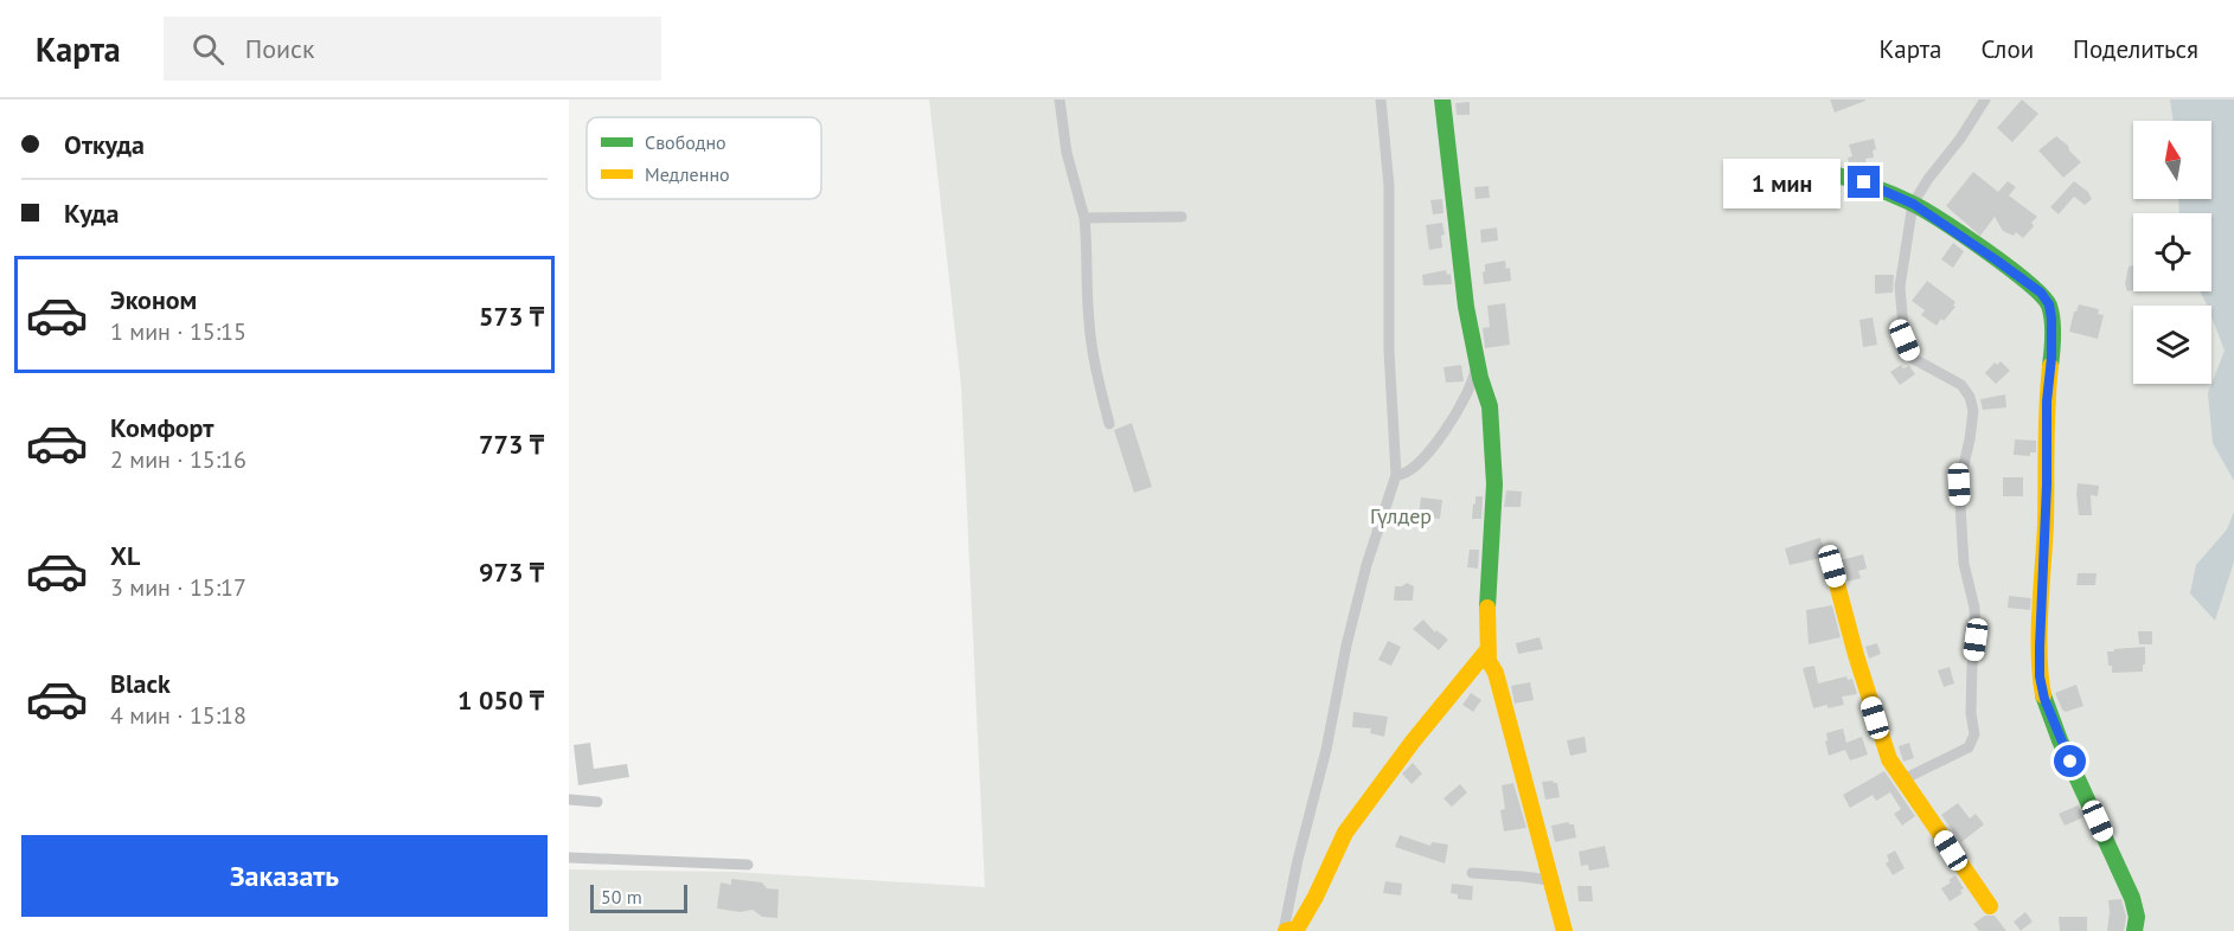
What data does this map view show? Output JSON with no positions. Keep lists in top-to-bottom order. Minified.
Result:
{"parks":["Гүлдер"],"legend":["Свободно","Медленно"],"scale_bar":"50 m","north":"top","page":{"header":"Карта","search":"Поиск","nav":["Карта","Слои","Поделиться"],"banner":["Откуда","Куда"],"bubble":"1 мин","list":[{"name":"Эконом","note":"1 мин · 15:15","value":"573 ₸"},{"name":"Комфорт","note":"2 мин · 15:16","value":"773 ₸"},{"name":"XL","note":"3 мин · 15:17","value":"973 ₸"},{"name":"Black","note":"4 мин · 15:18","value":"1 050 ₸"}],"buttons":"Заказать","scale":"50 m"}}
